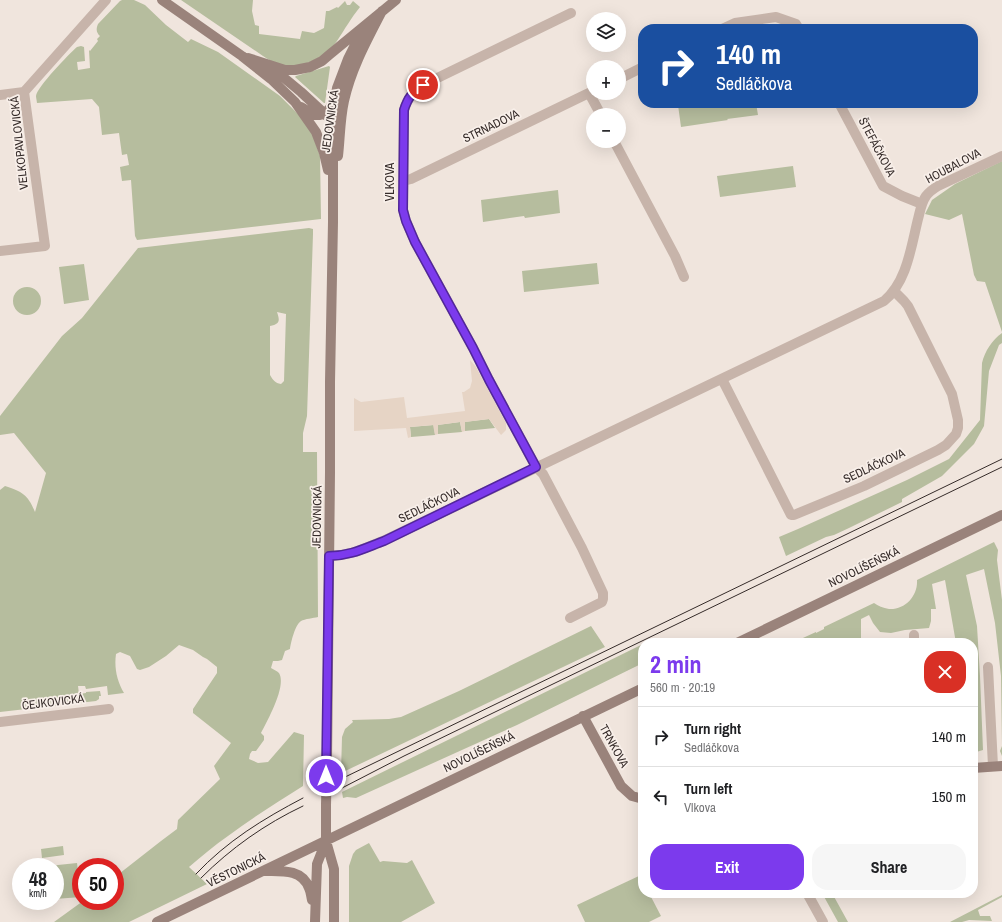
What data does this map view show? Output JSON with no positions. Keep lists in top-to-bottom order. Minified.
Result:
{"streets":{"main road":["JEDOVNICKÁ","NOVOLÍŠEŇSKÁ","TRNKOVA","VĚSTONICKÁ"],"street":["STRNADOVA","VELKOPAVLOVICKÁ","ŠTEFÁČKOVA","HOUBALOVA","VLKOVA","SEDLÁČKOVA","ČEJKOVICKÁ"]},"crossings":[["JEDOVNICKÁ","SEDLÁČKOVA"],["JEDOVNICKÁ","NOVOLÍŠEŇSKÁ"],["JEDOVNICKÁ","VĚSTONICKÁ"],["STRNADOVA","VLKOVA"],["ŠTEFÁČKOVA","HOUBALOVA"],["ŠTEFÁČKOVA","SEDLÁČKOVA"],["HOUBALOVA","SEDLÁČKOVA"],["VLKOVA","SEDLÁČKOVA"],["NOVOLÍŠEŇSKÁ","TRNKOVA"],["NOVOLÍŠEŇSKÁ","VĚSTONICKÁ"]],"page":{"map_buttons":["+","−"],"turn":["140 m","Sedláčkova"],"heading":["2 min","560 m · 20:19"],"list":[{"name":"Turn right","note":"Sedláčkova","value":"140 m"},{"name":"Turn left","note":"Vlkova","value":"150 m"}],"buttons":["Exit","Share"],"speed":"48 km/h","limit":"50"}}
